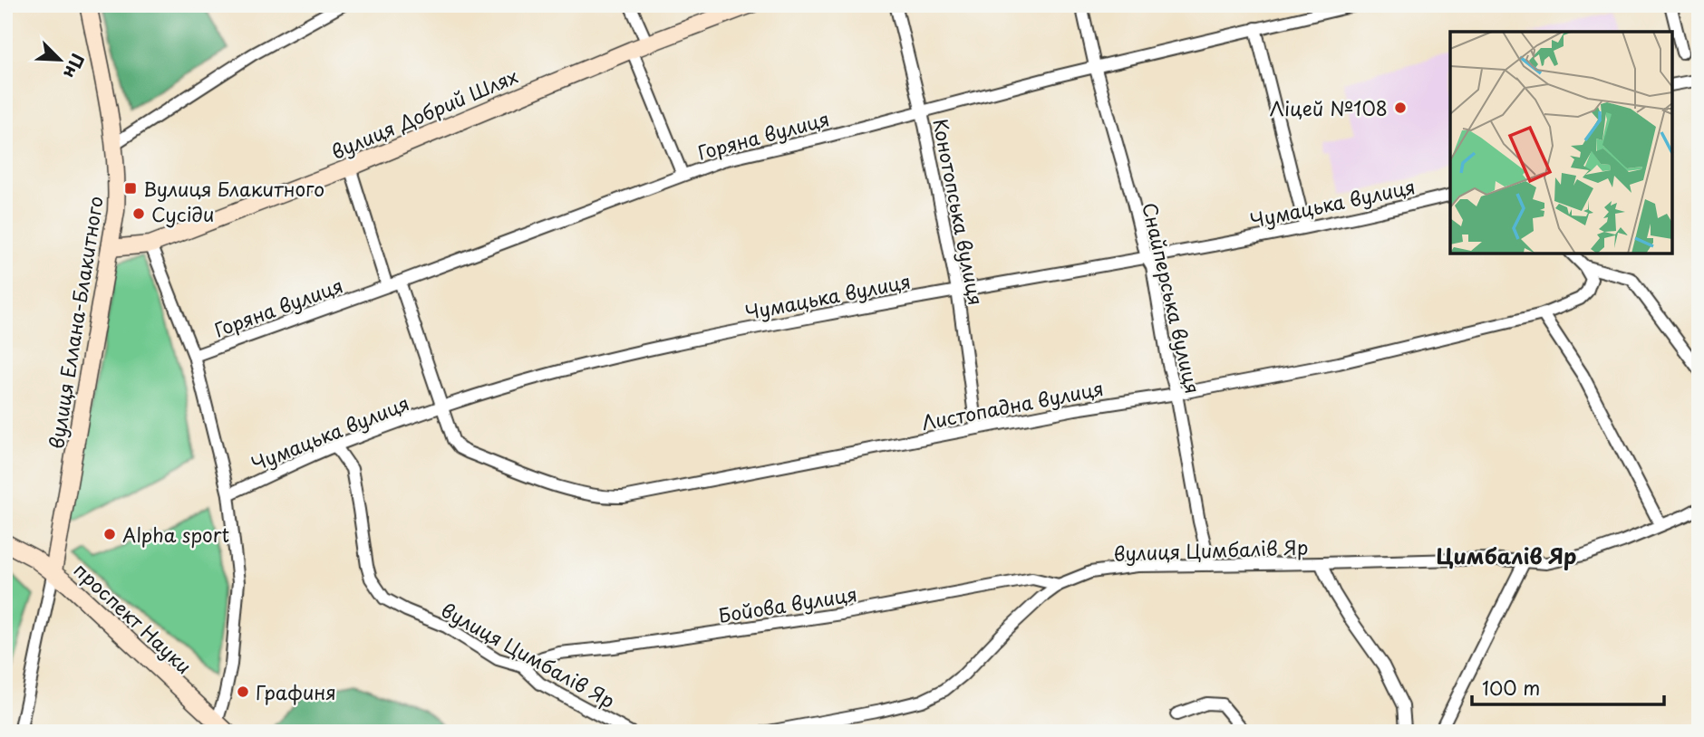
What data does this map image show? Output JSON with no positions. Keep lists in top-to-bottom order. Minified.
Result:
{"streets":{"street":["вулиця Добрий Шлях","Горяна вулиця","Чумацька вулиця","Конотопська вулиця","Снайперська вулиця","вулиця Еллана-Блакитного","Листопадна вулиця","вулиця Цимбалів Яр","Бойова вулиця","проспект Науки"]},"crossings":[["вулиця Добрий Шлях","вулиця Еллана-Блакитного"],["Горяна вулиця","Конотопська вулиця"],["Горяна вулиця","Снайперська вулиця"],["Горяна вулиця","Листопадна вулиця"],["Чумацька вулиця","Конотопська вулиця"],["Чумацька вулиця","Снайперська вулиця"],["Чумацька вулиця","Листопадна вулиця"],["Чумацька вулиця","вулиця Цимбалів Яр"],["Конотопська вулиця","Листопадна вулиця"],["Снайперська вулиця","Листопадна вулиця"],["Снайперська вулиця","вулиця Цимбалів Яр"],["вулиця Еллана-Блакитного","проспект Науки"],["вулиця Цимбалів Яр","Бойова вулиця"]],"districts":["Цимбалів Яр"],"places":{"other":["Ліцей №108","Сусіди","Alpha sport","Графиня"],"transit":["Вулиця Блакитного"]},"scale_bar":"100 m","north":"bottom right"}
